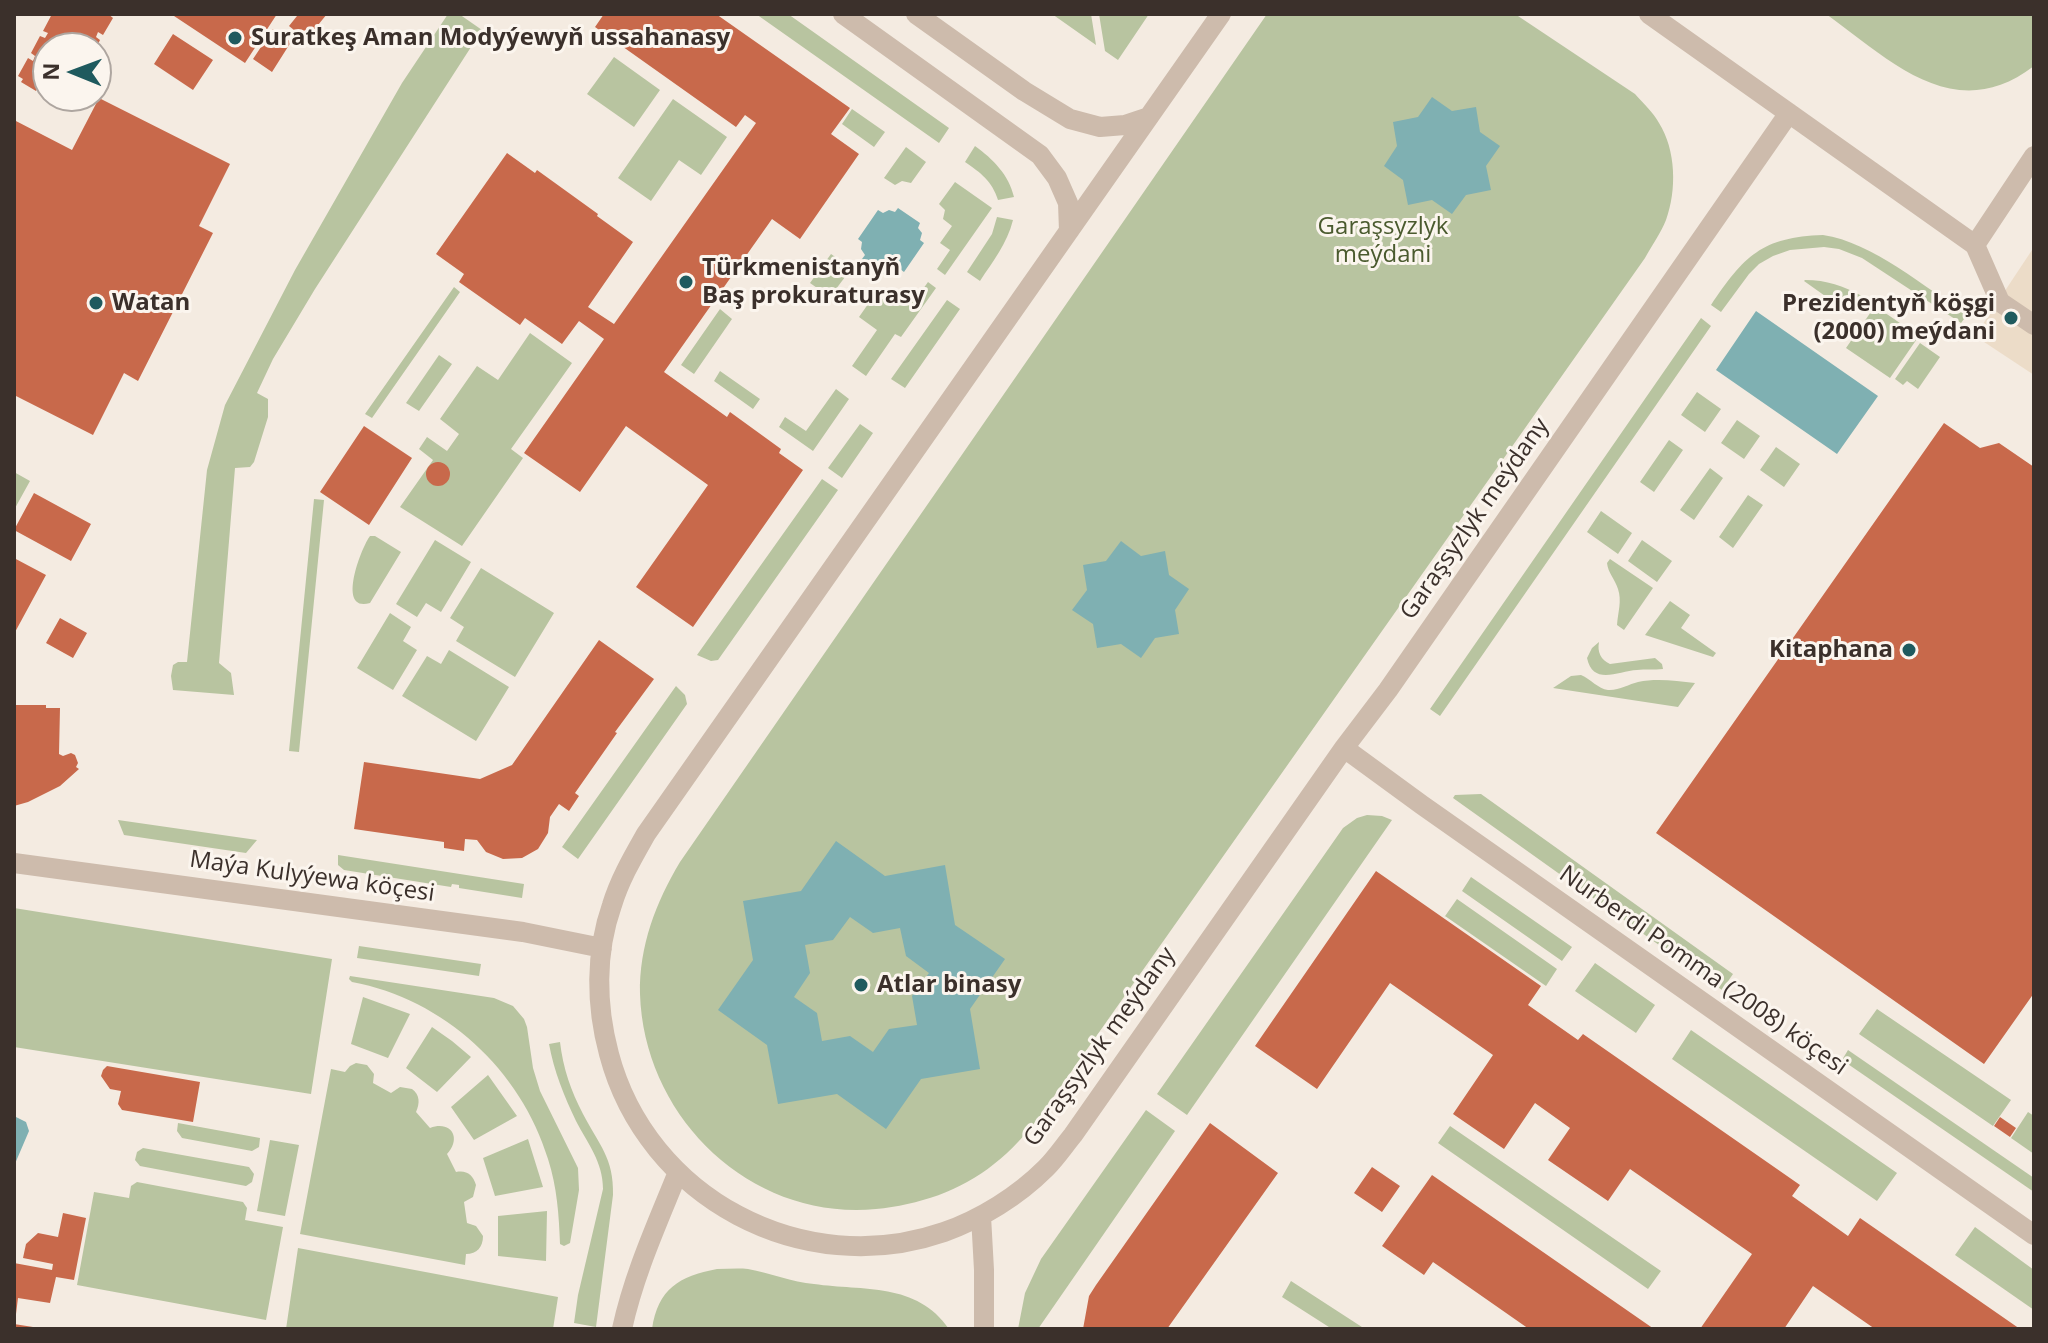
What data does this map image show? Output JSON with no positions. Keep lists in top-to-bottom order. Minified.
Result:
{"streets":{"street":["Garaşsyzlyk meýdany","Maýa Kulyýewa köçesi","Nurberdi Pomma (2008) köçesi"]},"crossings":[["Garaşsyzlyk meýdany","Maýa Kulyýewa köçesi"],["Garaşsyzlyk meýdany","Nurberdi Pomma (2008) köçesi"]],"parks":["Garaşsyzlyk meýdani"],"places":["Suratkeş Aman Modyýewyň ussahanasy","Türkmenistanyň Baş prokuraturasy","Watan","Prezidentyň köşgi (2000) meýdani","Kitaphana","Atlar binasy"],"north":"left"}
